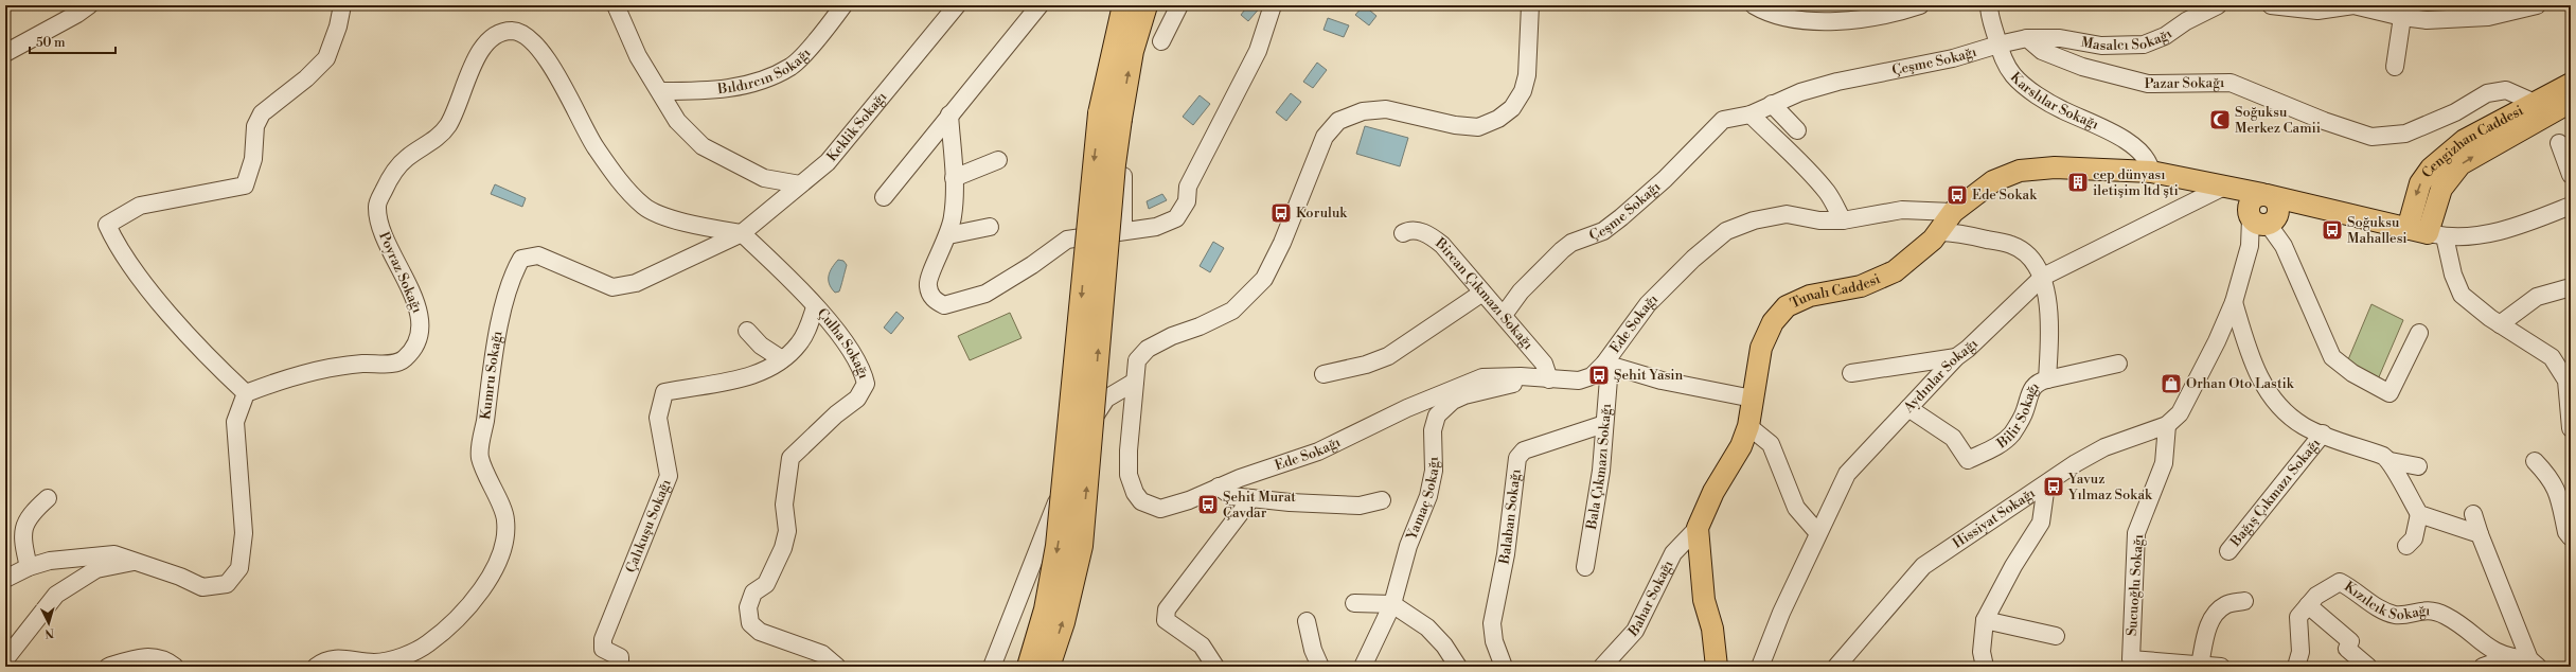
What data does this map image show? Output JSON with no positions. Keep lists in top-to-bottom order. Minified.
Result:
{"streets":{"main road":["Cengizhan Caddesi","Tunalı Caddesi"],"street":["Masalcı Sokağı","Çeşme Sokağı","Bıldırcın Sokağı","Pazar Sokağı","Karslılar Sokağı","Keklik Sokağı","Poyraz Sokağı","Bircan Çıkmazı Sokağı","Ede Sokağı","Çulha Sokağı","Kumru Sokağı","Aydınlar Sokağı","Bilir Sokağı","Bala Çıkmazı Sokağı","Bağış Çıkmazı Sokağı","Yamaç Sokağı","Balaban Sokağı","Hissiyat Sokağı","Çalıkuşu Sokağı","Sucuoğlu Sokağı","Bahar Sokağı","Kızılcık Sokağı"]},"crossings":[["Masalcı Sokağı","Pazar Sokağı"],["Çeşme Sokağı","Karslılar Sokağı"],["Çeşme Sokağı","Bircan Çıkmazı Sokağı"],["Pazar Sokağı","Cengizhan Caddesi"],["Karslılar Sokağı","Tunalı Caddesi"],["Keklik Sokağı","Poyraz Sokağı"],["Keklik Sokağı","Çulha Sokağı"],["Keklik Sokağı","Kumru Sokağı"],["Cengizhan Caddesi","Tunalı Caddesi"],["Poyraz Sokağı","Çulha Sokağı"],["Poyraz Sokağı","Kumru Sokağı"],["Tunalı Caddesi","Ede Sokağı"],["Tunalı Caddesi","Aydınlar Sokağı"],["Tunalı Caddesi","Bahar Sokağı"],["Bircan Çıkmazı Sokağı","Ede Sokağı"],["Ede Sokağı","Bala Çıkmazı Sokağı"],["Ede Sokağı","Yamaç Sokağı"],["Çulha Sokağı","Kumru Sokağı"],["Çulha Sokağı","Çalıkuşu Sokağı"],["Aydınlar Sokağı","Bilir Sokağı"],["Bala Çıkmazı Sokağı","Balaban Sokağı"],["Hissiyat Sokağı","Sucuoğlu Sokağı"]],"places":{"mosque":["Soğuksu Merkez Camii"],"building":["cep dünyası iletişim ltd şti"],"bus stop":["Ede Sokak","Koruluk","Soğuksu Mahallesi","Şehit Yasin","Yavuz Yılmaz Sokak","Şehit Murat Çavdar"],"shop":["Orhan Oto Lastik"]},"scale_bar":"50 m","north":"bottom"}
